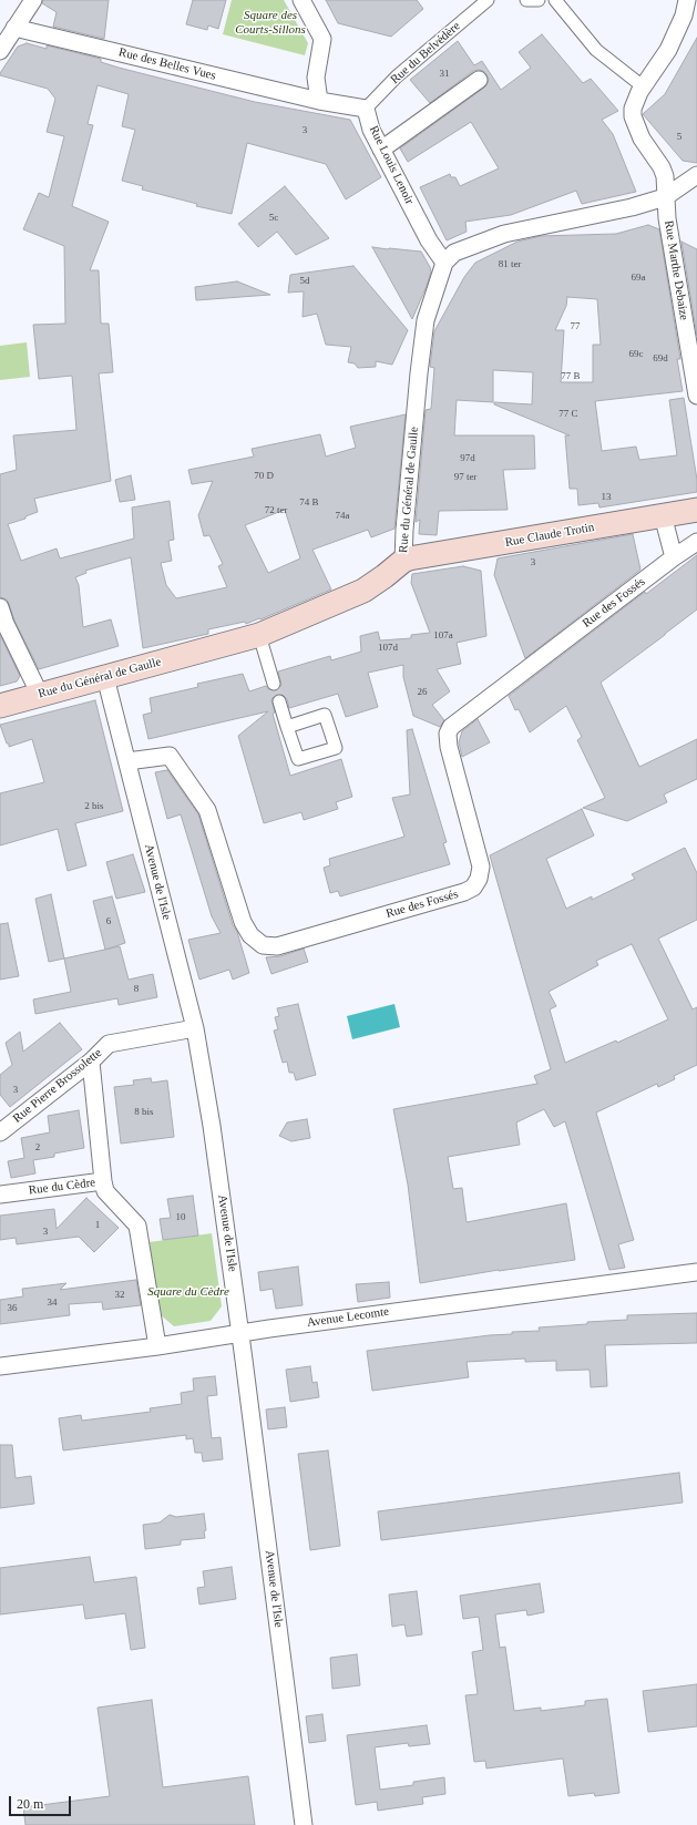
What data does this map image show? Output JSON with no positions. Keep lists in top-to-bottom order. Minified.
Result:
{"streets":{"main road":["Rue du Général de Gaulle","Rue Claude Trotin"],"street":["Rue du Belvédère","Rue des Belles Vues","Rue Louis Lenoir","Rue Marthe Debaize","Rue des Fossés","Avenue de l'Isle","Rue Pierre Brossolette","Rue du Cèdre","Avenue Lecomte"]},"crossings":[["Rue du Belvédère","Rue Louis Lenoir"],["Rue Louis Lenoir","Rue du Général de Gaulle"],["Rue du Général de Gaulle","Rue Claude Trotin"],["Rue du Général de Gaulle","Avenue de l'Isle"],["Rue des Fossés","Avenue de l'Isle"],["Avenue de l'Isle","Rue Pierre Brossolette"],["Avenue de l'Isle","Avenue Lecomte"],["Rue du Cèdre","Avenue Lecomte"]],"parks":["Square des Courts-Sillons","Square du Cèdre"],"house_numbers":["31","3","5","5c","81 ter","69a","5d","77","69c","69d","77 B","77 C","97d","70 D","97 ter","13","74 B","72 ter","74a","3","107a","107d","26","2 bis","6","8","3","8 bis","2","10","1","3","32","34","36"],"scale_bar":"20 m"}
